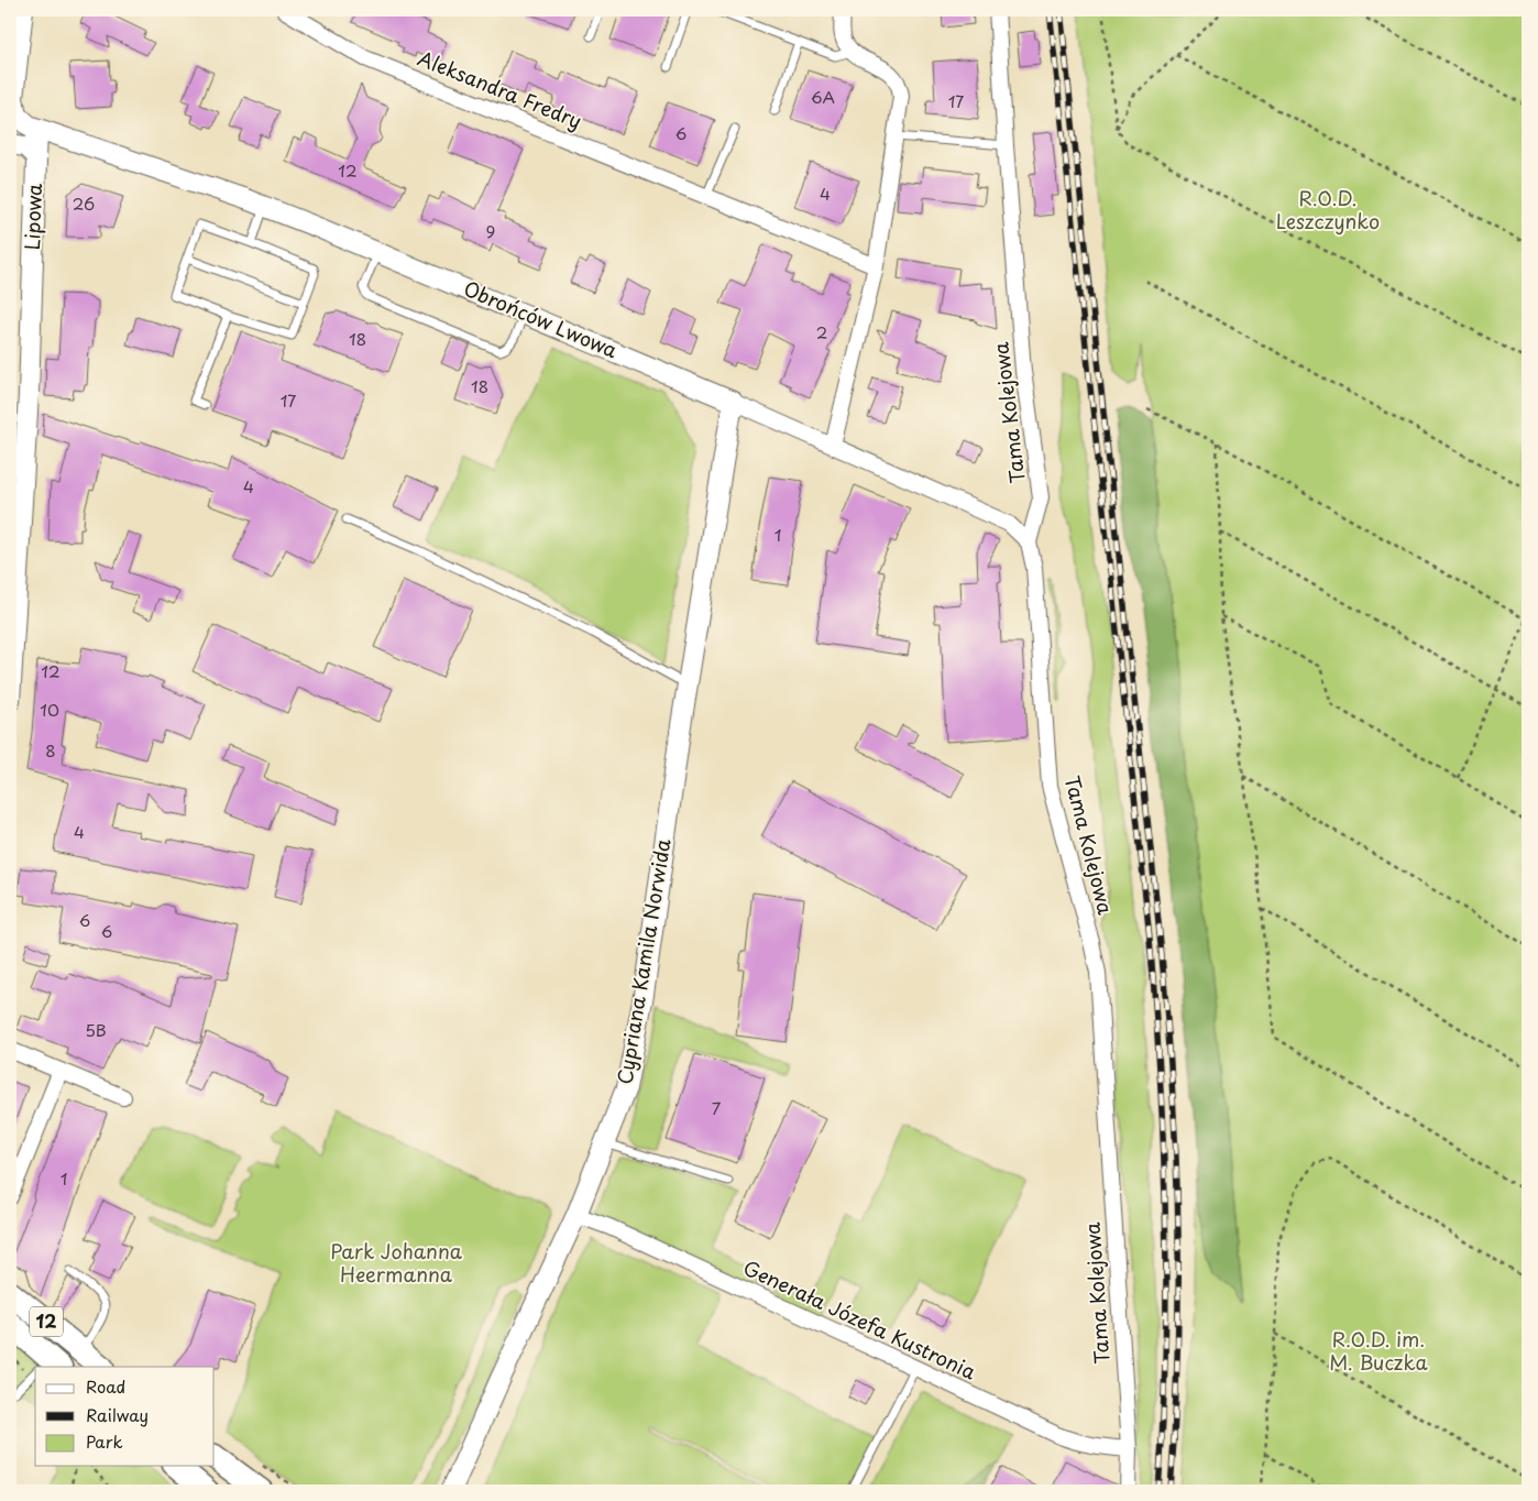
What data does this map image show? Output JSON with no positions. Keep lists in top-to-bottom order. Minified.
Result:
{"streets":{"main road":["12"],"street":["Aleksandra Fredry","Lipowa","Obrońców Lwowa","Tama Kolejowa","Cypriana Kamila Norwida","Generała Józefa Kustronia"]},"crossings":[["Lipowa","Obrońców Lwowa"],["Obrońców Lwowa","Tama Kolejowa"],["Obrońców Lwowa","Cypriana Kamila Norwida"],["Tama Kolejowa","Generała Józefa Kustronia"],["Cypriana Kamila Norwida","Generała Józefa Kustronia"]],"parks":["R.O.D. Leszczynko","Park Johanna Heermanna","R.O.D. im. M. Buczka"],"house_numbers":["6A","17","6","12","4","26","9","2","18","18","17","4","1","12","10","8","4","6","6","5B","7","1"],"legend":["Road","Railway","Park"]}
